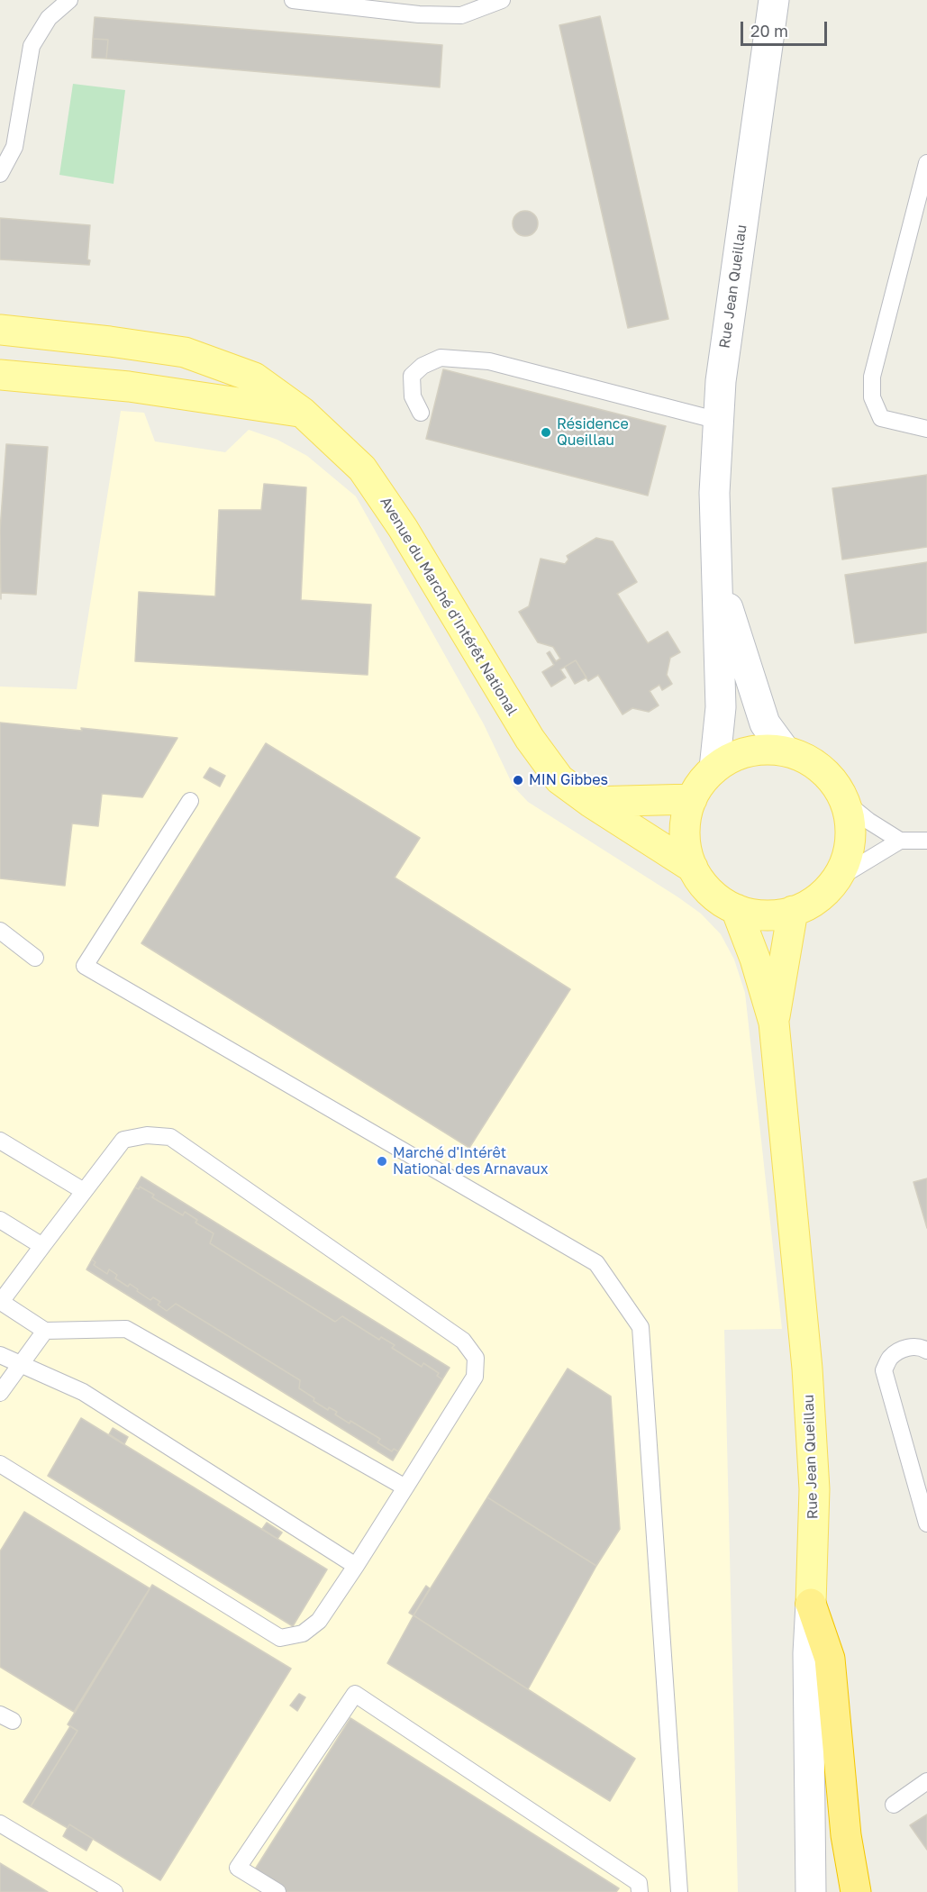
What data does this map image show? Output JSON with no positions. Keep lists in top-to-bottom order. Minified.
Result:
{"streets":{"main road":["Rue Jean Queillau","Avenue du Marché d'Intérêt National"]},"crossings":[["Rue Jean Queillau","Avenue du Marché d'Intérêt National"]],"places":["Résidence Queillau","MIN Gibbes","Marché d'Intérêt National des Arnavaux"],"scale_bar":"20 m"}
